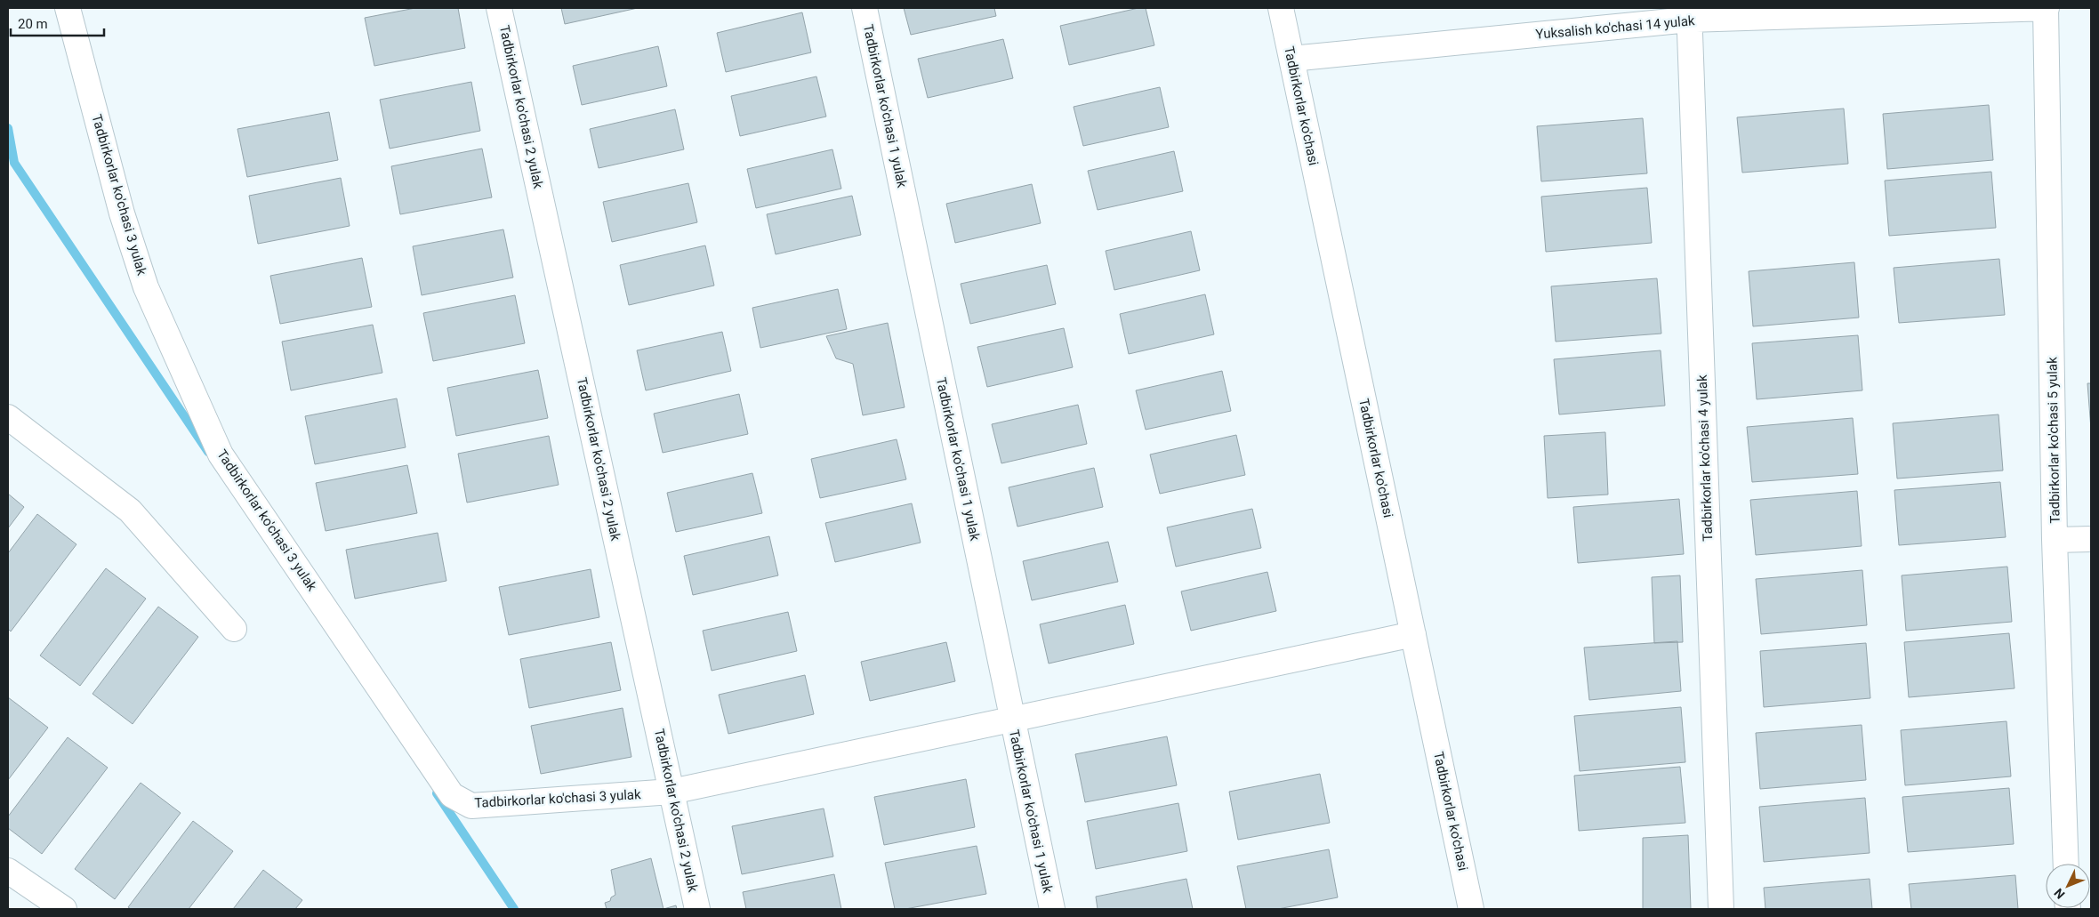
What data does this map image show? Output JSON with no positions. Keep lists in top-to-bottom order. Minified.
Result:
{"streets":{"street":["Yuksalish ko'chasi 14 yulak","Tadbirkorlar ko'chasi 1 yulak","Tadbirkorlar ko'chasi","Tadbirkorlar ko'chasi 2 yulak","Tadbirkorlar ko'chasi 3 yulak","Tadbirkorlar ko'chasi 5 yulak","Tadbirkorlar ko'chasi 4 yulak"]},"crossings":[["Yuksalish ko'chasi 14 yulak","Tadbirkorlar ko'chasi"],["Yuksalish ko'chasi 14 yulak","Tadbirkorlar ko'chasi 5 yulak"],["Yuksalish ko'chasi 14 yulak","Tadbirkorlar ko'chasi 4 yulak"],["Tadbirkorlar ko'chasi 1 yulak","Tadbirkorlar ko'chasi 3 yulak"],["Tadbirkorlar ko'chasi","Tadbirkorlar ko'chasi 3 yulak"],["Tadbirkorlar ko'chasi 2 yulak","Tadbirkorlar ko'chasi 3 yulak"]],"scale_bar":"20 m","north":"bottom left"}
